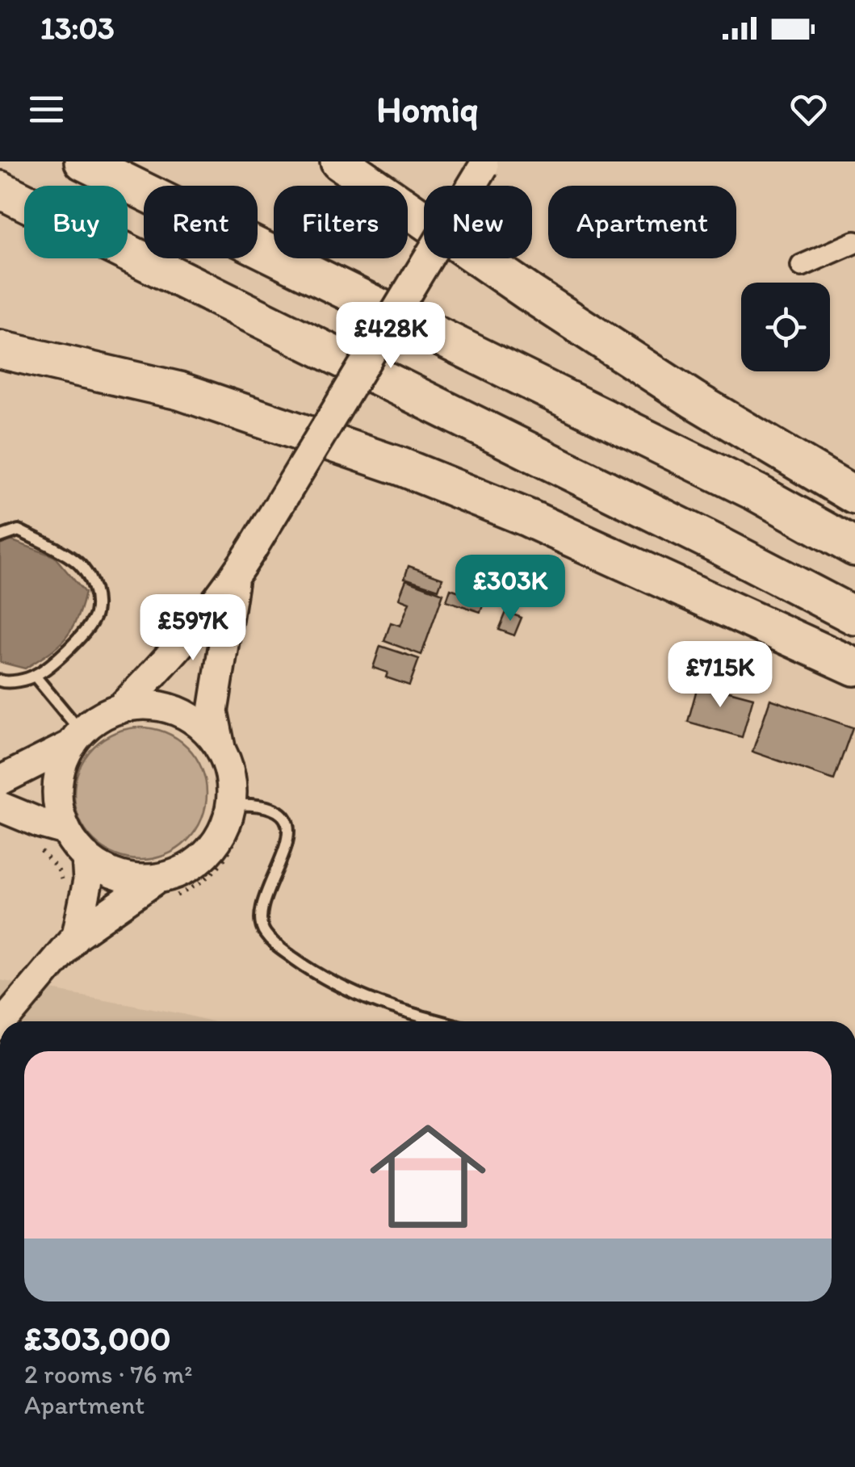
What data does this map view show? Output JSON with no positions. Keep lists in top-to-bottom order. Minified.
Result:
{"page":{"status":"13:03","header":"Homiq","chip":["Buy","Rent","Filters","New","Apartment"],"price":["£428K","£303K","£597K","£715K"],"list":[{"name":"£303,000","note":"2 rooms · 76 m² · Apartment"}]}}
